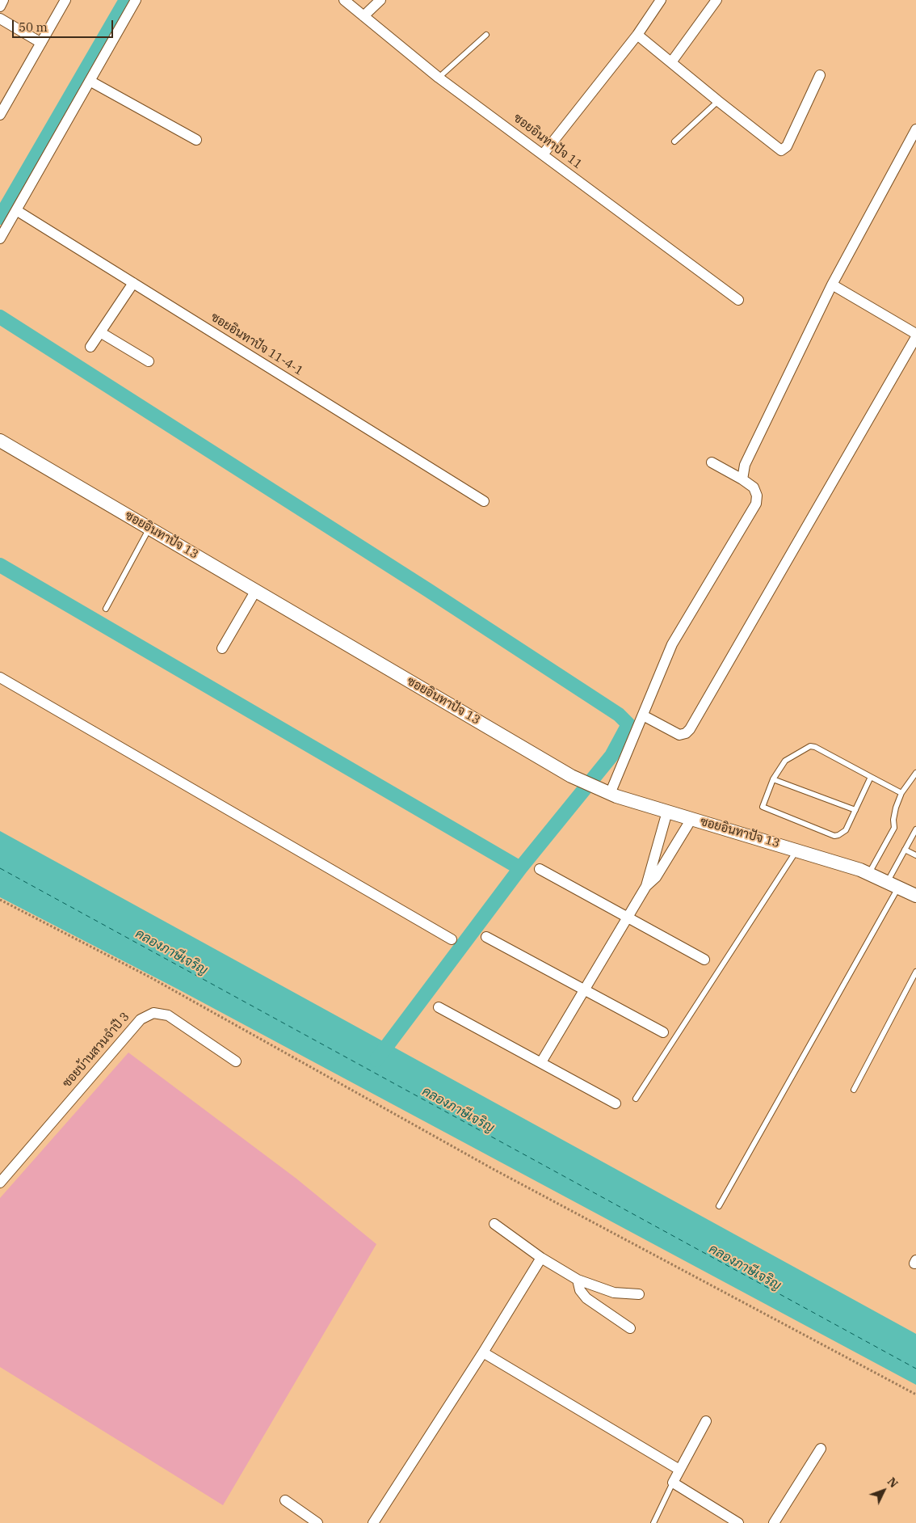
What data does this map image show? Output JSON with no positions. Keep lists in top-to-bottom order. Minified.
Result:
{"streets":{"street":["ซอยอินทาปัจ 11","ซอยอินทาปัจ 11-4-1","ซอยอินทาปัจ 13","ซอยบ้านสวนจำปี 3"]},"water":["คลองภาษีเจริญ"],"scale_bar":"50 m","north":"top right"}
